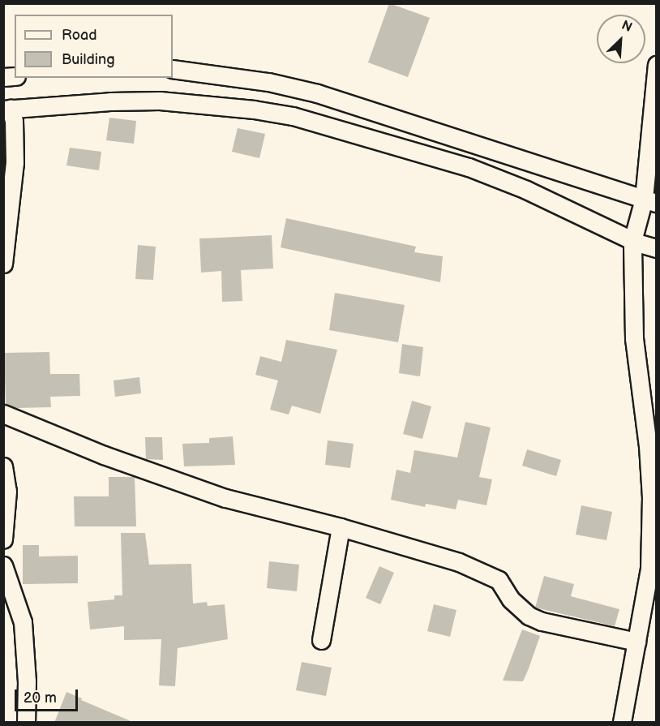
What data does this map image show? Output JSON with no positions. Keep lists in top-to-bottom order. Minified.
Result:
{"legend":["Road","Building"],"scale_bar":"20 m","north":"top right"}
